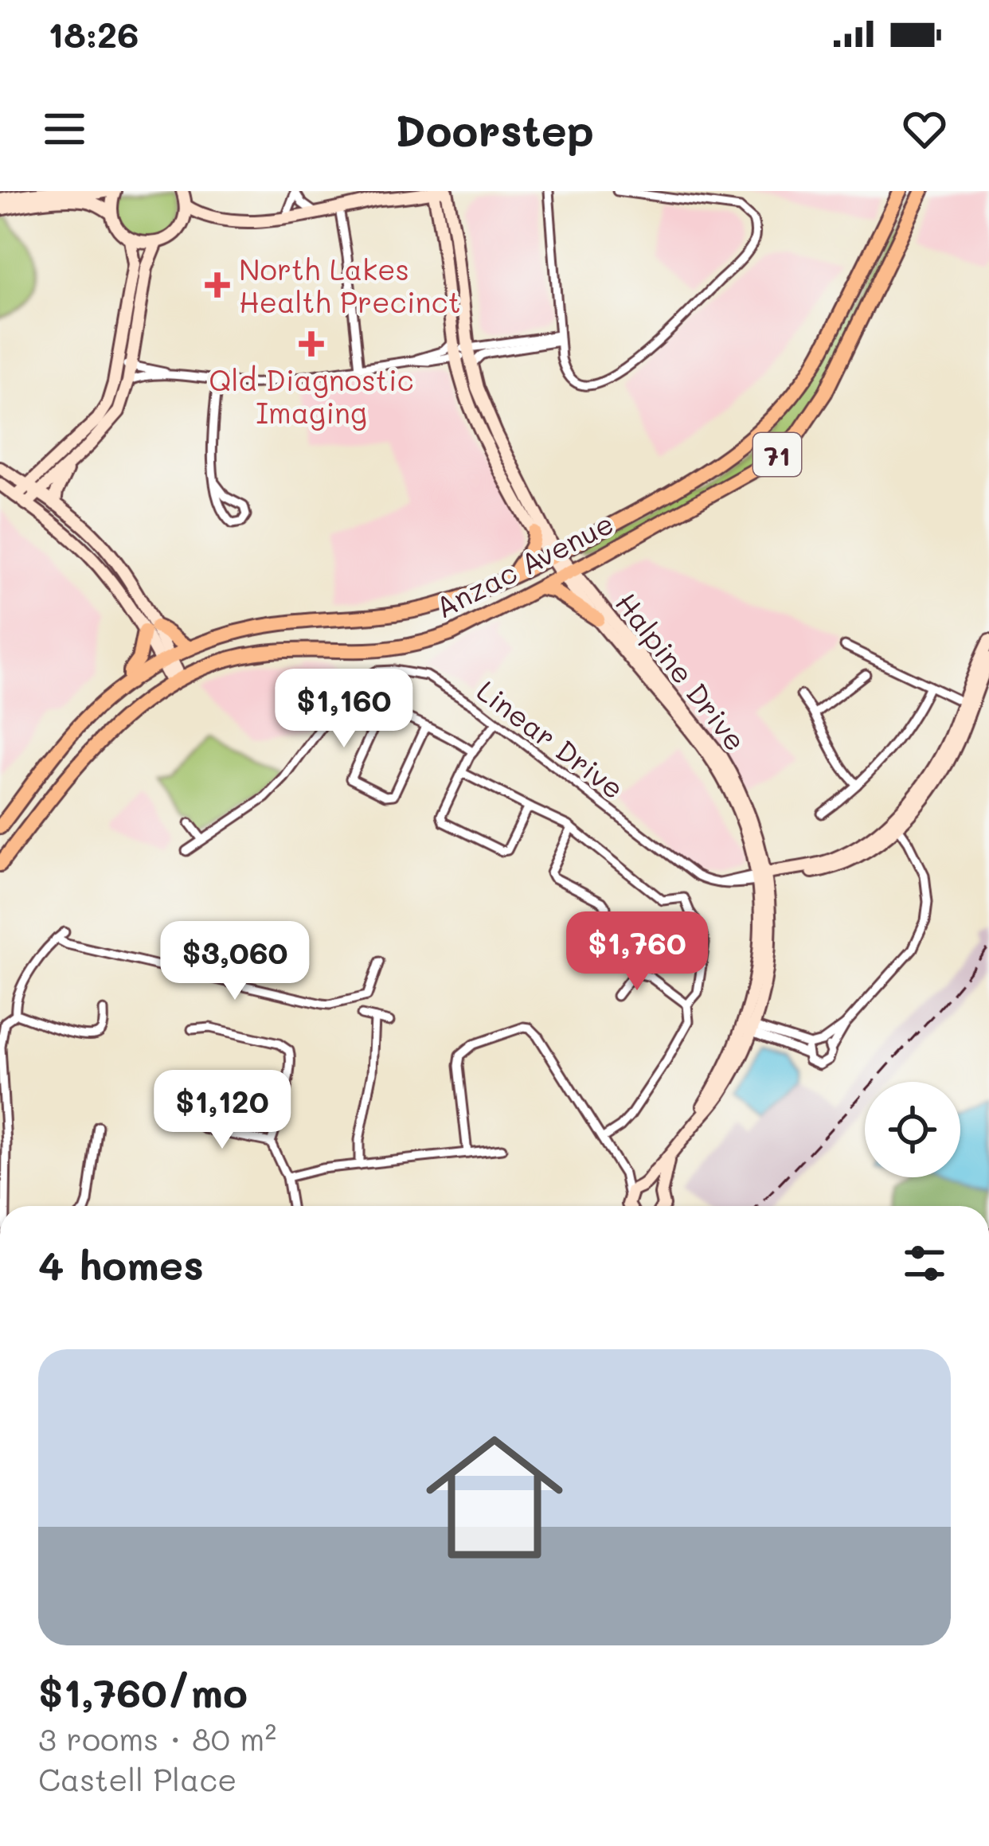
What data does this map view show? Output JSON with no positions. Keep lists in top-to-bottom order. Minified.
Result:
{"streets":{"highway":["71","Anzac Avenue"],"main road":["Halpine Drive"],"street":["Linear Drive"]},"crossings":[["Anzac Avenue","Halpine Drive"],["Halpine Drive","Linear Drive"]],"places":{"health":["North Lakes Health Precinct","Qld Diagnostic Imaging"]},"page":{"status":"18:26","header":"Doorstep","price":["$1,160","$1,760","$3,060","$1,120"],"heading":"4 homes","list":[{"name":"$1,760/mo","note":"3 rooms · 80 m² · Castell Place"}]}}
